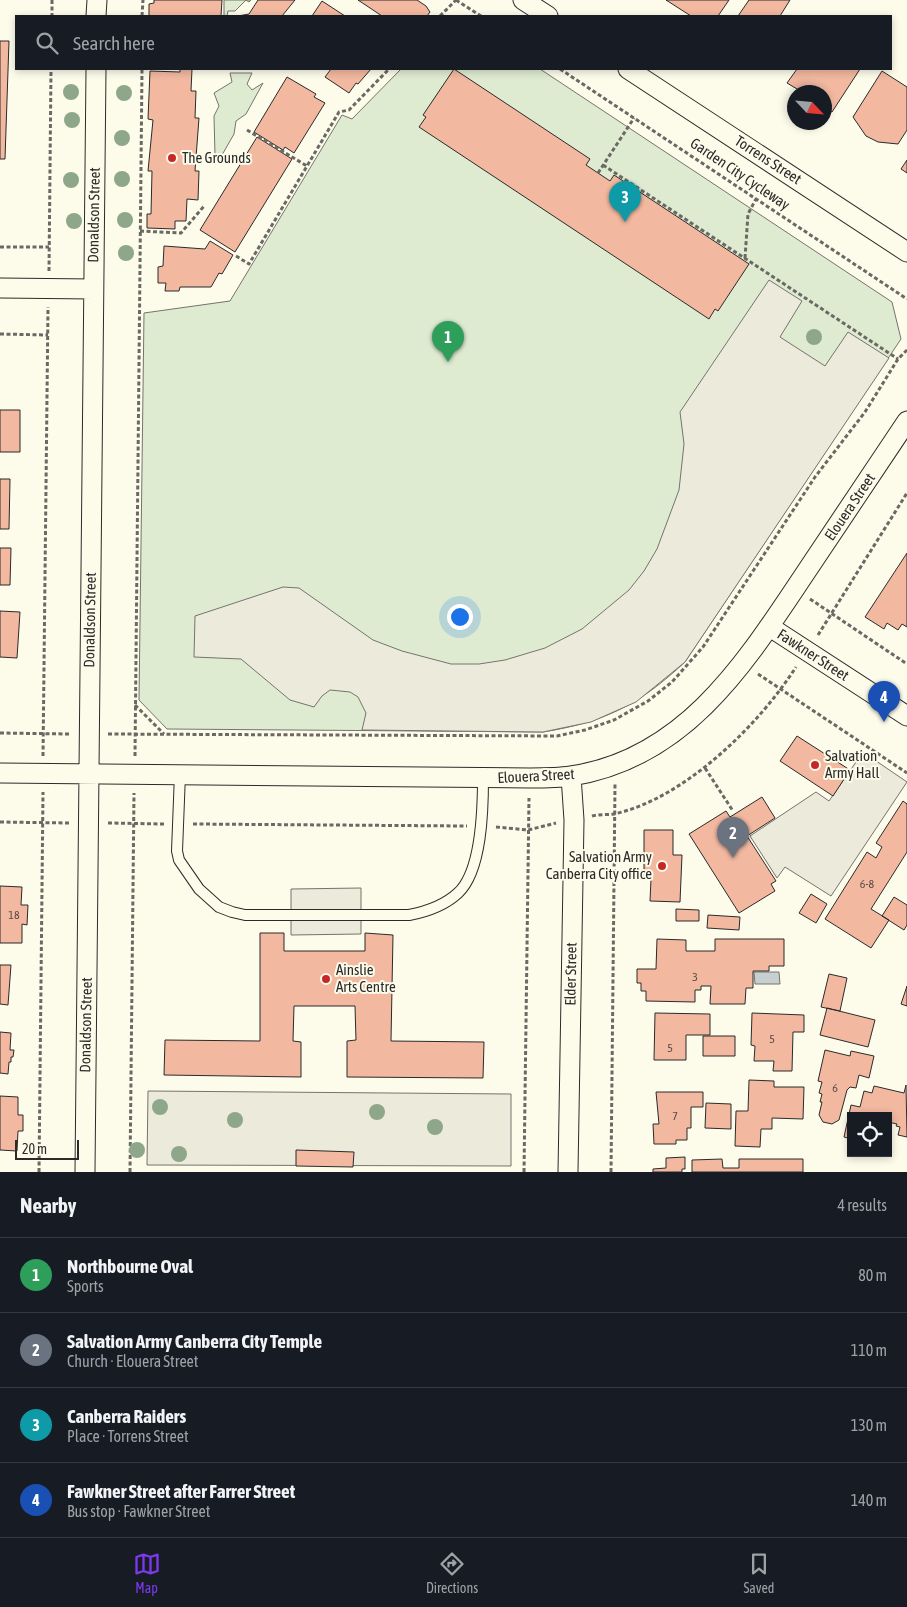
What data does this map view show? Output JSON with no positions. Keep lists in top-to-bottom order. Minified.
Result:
{"streets":{"street":["Torrens Street","Donaldson Street","Elouera Street","Fawkner Street","Elder Street"],"path":["Garden City Cycleway"]},"crossings":[["Donaldson Street","Elouera Street"],["Elouera Street","Fawkner Street"],["Elouera Street","Elder Street"]],"places":["The Grounds","Salvation Army Hall","Salvation Army Canberra City office","Ainslie Arts Centre"],"house_numbers":["6-8","18","3","5","5","6","7"],"scale_bar":"20 m","north":"bottom right","page":{"search":"Search here","pins":["3","1","4","2"],"scale":"20 m","heading":["Nearby","4 results"],"list":[{"mark":"1","name":"Northbourne Oval","note":"Sports","value":"80 m"},{"mark":"2","name":"Salvation Army Canberra City Temple","note":"Church · Elouera Street","value":"110 m"},{"mark":"3","name":"Canberra Raiders","note":"Place · Torrens Street","value":"130 m"},{"mark":"4","name":"Fawkner Street after Farrer Street","note":"Bus stop · Fawkner Street","value":"140 m"}],"nav":["Map","Directions","Saved"]}}
